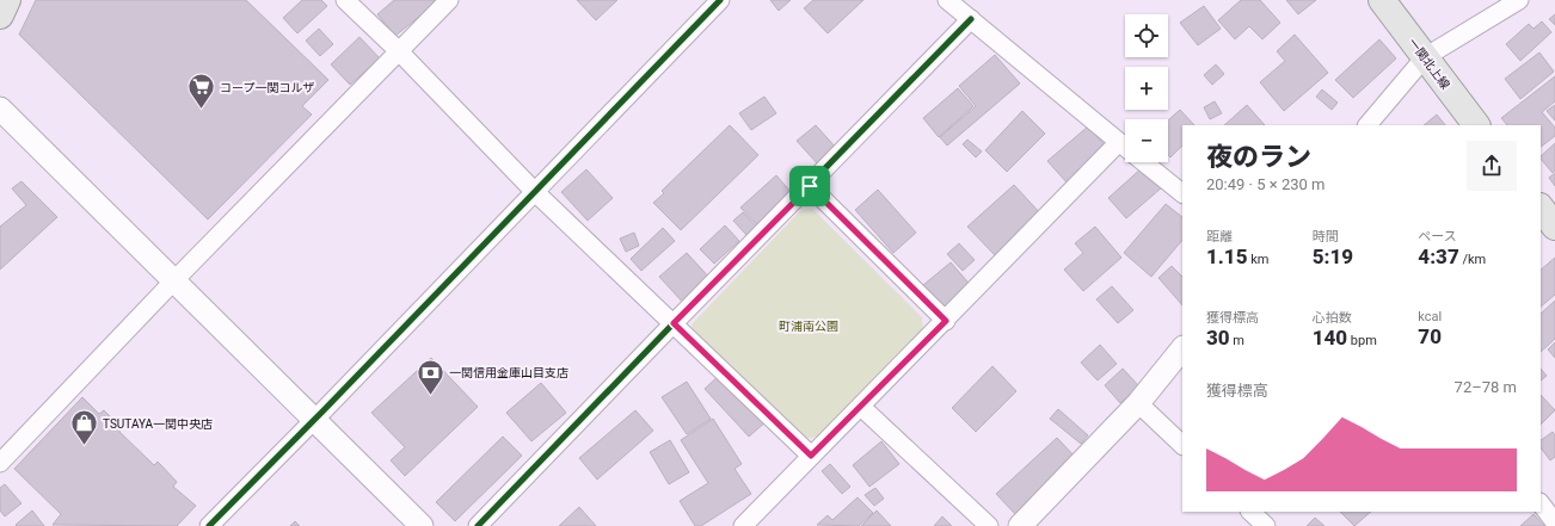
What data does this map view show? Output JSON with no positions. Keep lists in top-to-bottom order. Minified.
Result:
{"streets":{"main road":["一関北上線"]},"parks":["町浦南公園"],"places":{"supermarket":["コープ一関コルザ"],"bank":["一関信用金庫山目支店"],"shop":["TSUTAYA一関中央店"]},"page":{"map_buttons":["+","−"],"heading":["夜のラン","20:49 · 5 × 230 m"],"stats":[["距離","1.15 km"],["時間","5:19"],["ペース","4:37 /km"],["獲得標高","30 m"],["心拍数","140 bpm"],["kcal","70"]],"chart":["獲得標高","72–78 m"]}}
